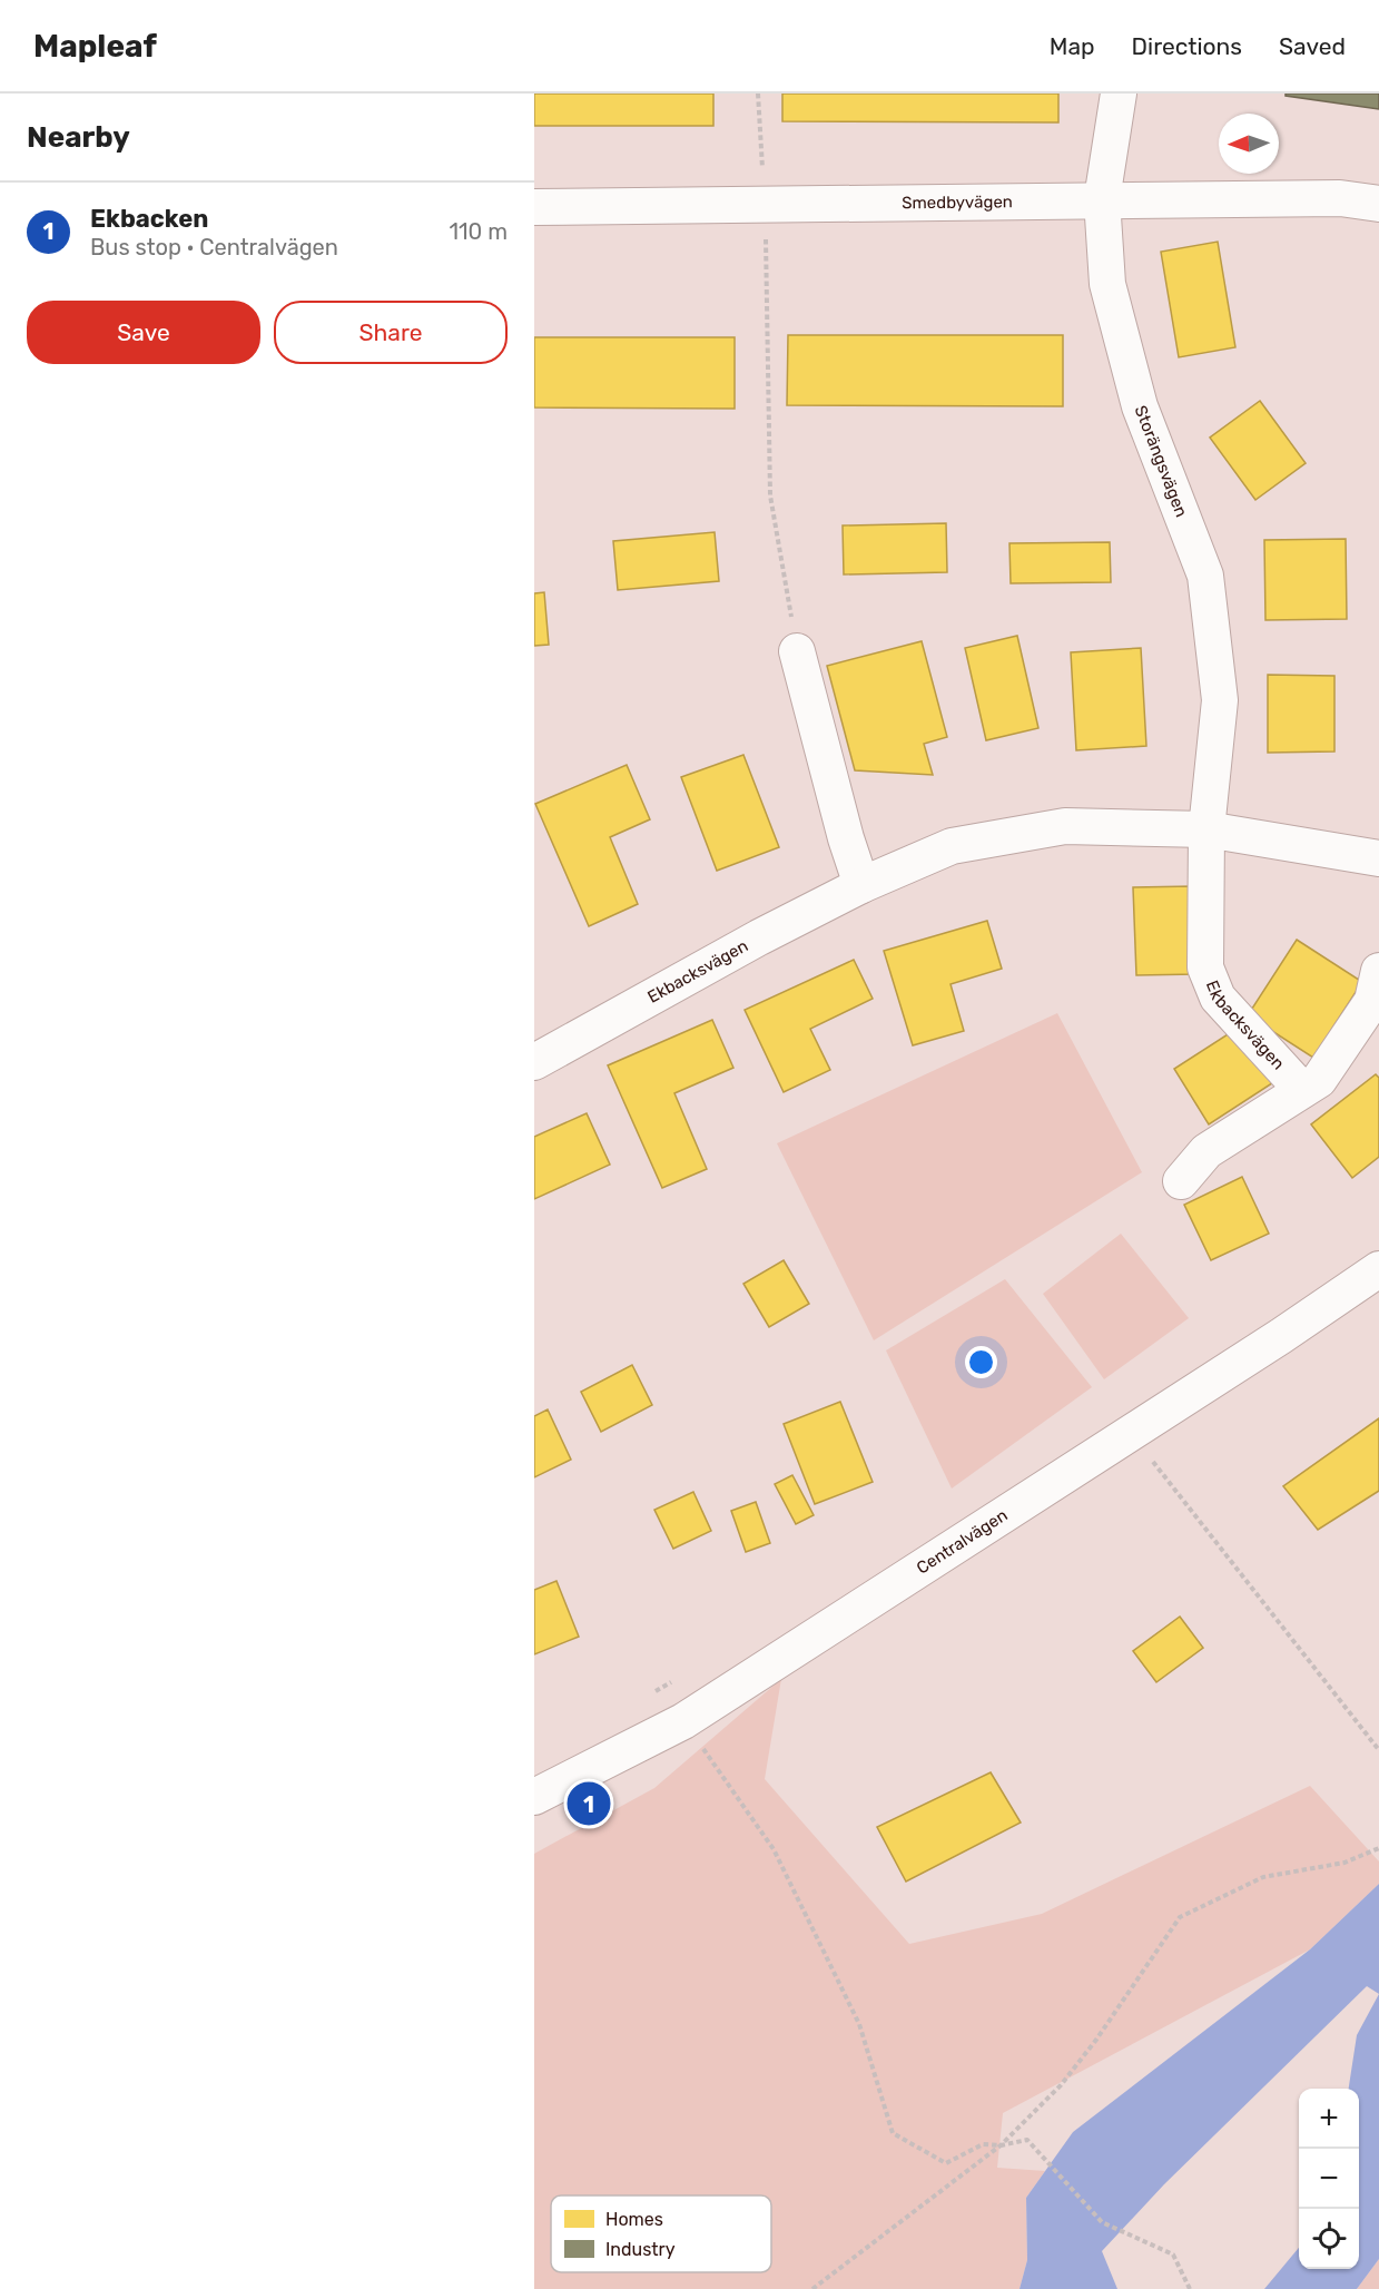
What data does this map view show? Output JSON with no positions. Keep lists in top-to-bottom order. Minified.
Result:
{"streets":{"street":["Smedbyvägen","Storängsvägen","Ekbacksvägen","Centralvägen"]},"crossings":[["Smedbyvägen","Storängsvägen"],["Storängsvägen","Ekbacksvägen"]],"legend":["Homes","Industry"],"north":"left","page":{"header":"Mapleaf","nav":["Map","Directions","Saved"],"heading":"Nearby","list":[{"mark":"1","name":"Ekbacken","note":"Bus stop · Centralvägen","value":"110 m"}],"buttons":["Save","Share"],"pins":"1","map_buttons":["+","−"]}}
